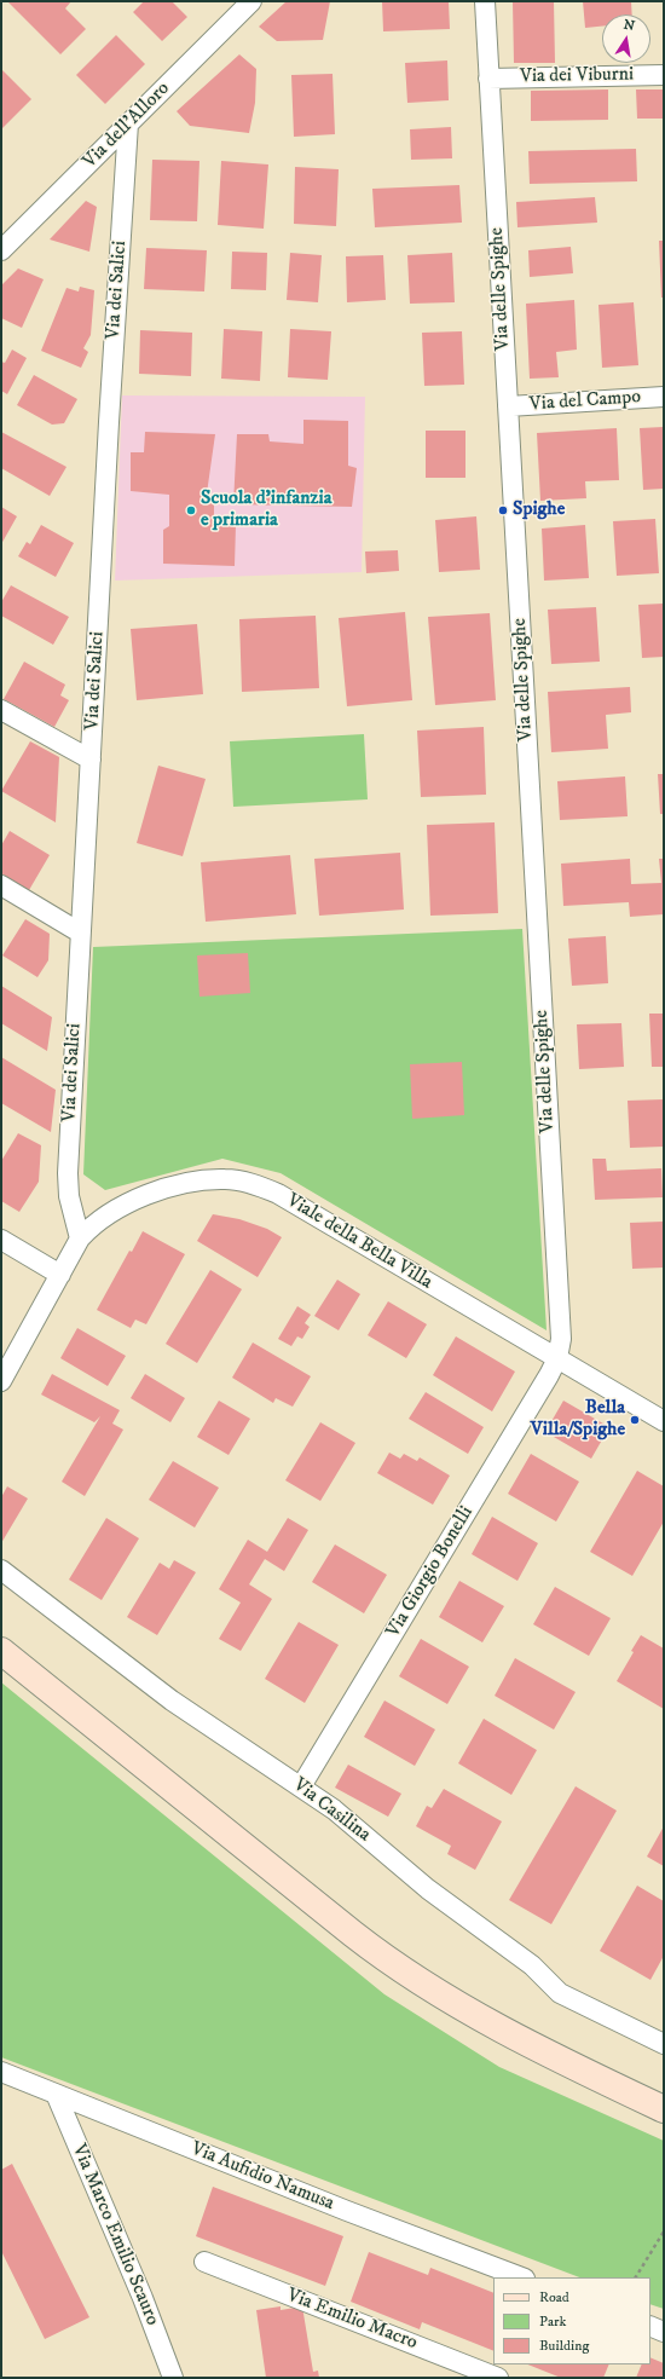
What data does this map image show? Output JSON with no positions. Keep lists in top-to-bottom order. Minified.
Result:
{"streets":{"street":["Via dei Viburni","Via dell'Alloro","Via delle Spighe","Via dei Salici","Via del Campo","Viale della Bella Villa","Via Giorgio Bonelli","Via Casilina","Via Aufidio Namusa","Via Marco Emilio Scauro","Via Emilio Macro"]},"crossings":[["Via dei Viburni","Via delle Spighe"],["Via dell'Alloro","Via dei Salici"],["Via delle Spighe","Via del Campo"],["Via delle Spighe","Viale della Bella Villa"],["Via delle Spighe","Via Giorgio Bonelli"],["Via dei Salici","Viale della Bella Villa"],["Viale della Bella Villa","Via Giorgio Bonelli"],["Via Giorgio Bonelli","Via Casilina"],["Via Aufidio Namusa","Via Marco Emilio Scauro"]],"places":["Scuola d'infanzia e primaria","Spighe","Bella Villa/Spighe"],"legend":["Road","Park","Building"],"north":"top"}
